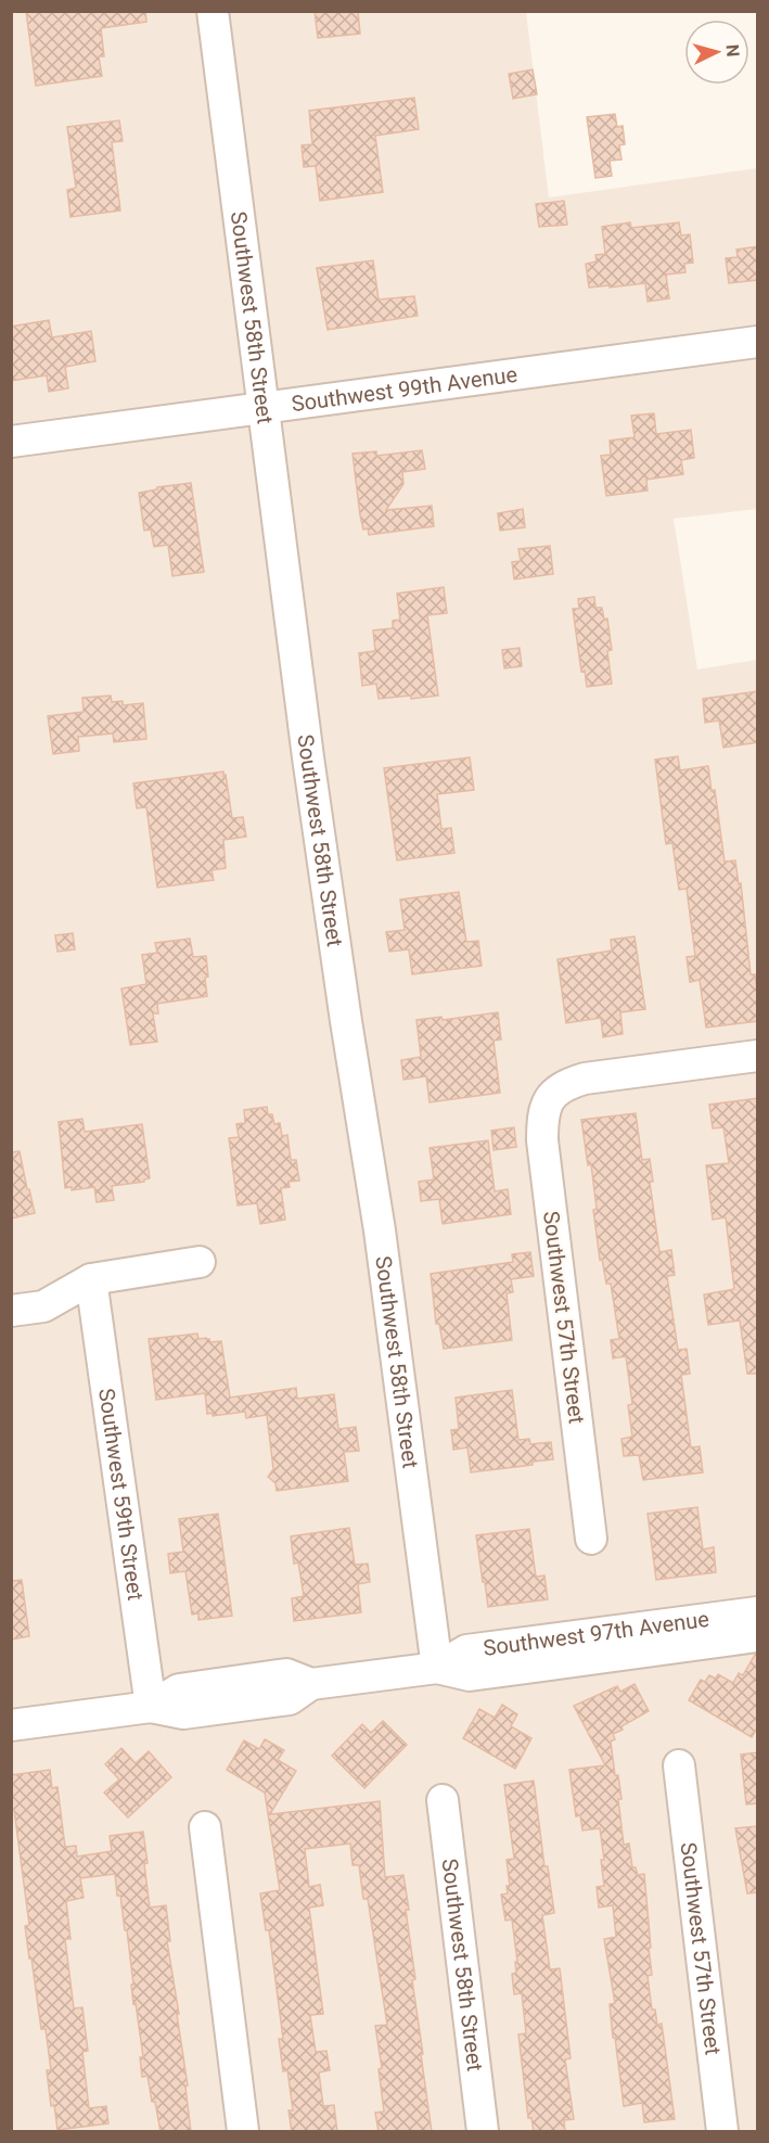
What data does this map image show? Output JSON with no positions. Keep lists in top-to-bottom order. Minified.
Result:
{"streets":{"street":["Southwest 58th Street","Southwest 99th Avenue","Southwest 57th Street","Southwest 59th Street","Southwest 97th Avenue"]},"crossings":[["Southwest 58th Street","Southwest 99th Avenue"],["Southwest 58th Street","Southwest 97th Avenue"],["Southwest 59th Street","Southwest 97th Avenue"]],"north":"right"}
